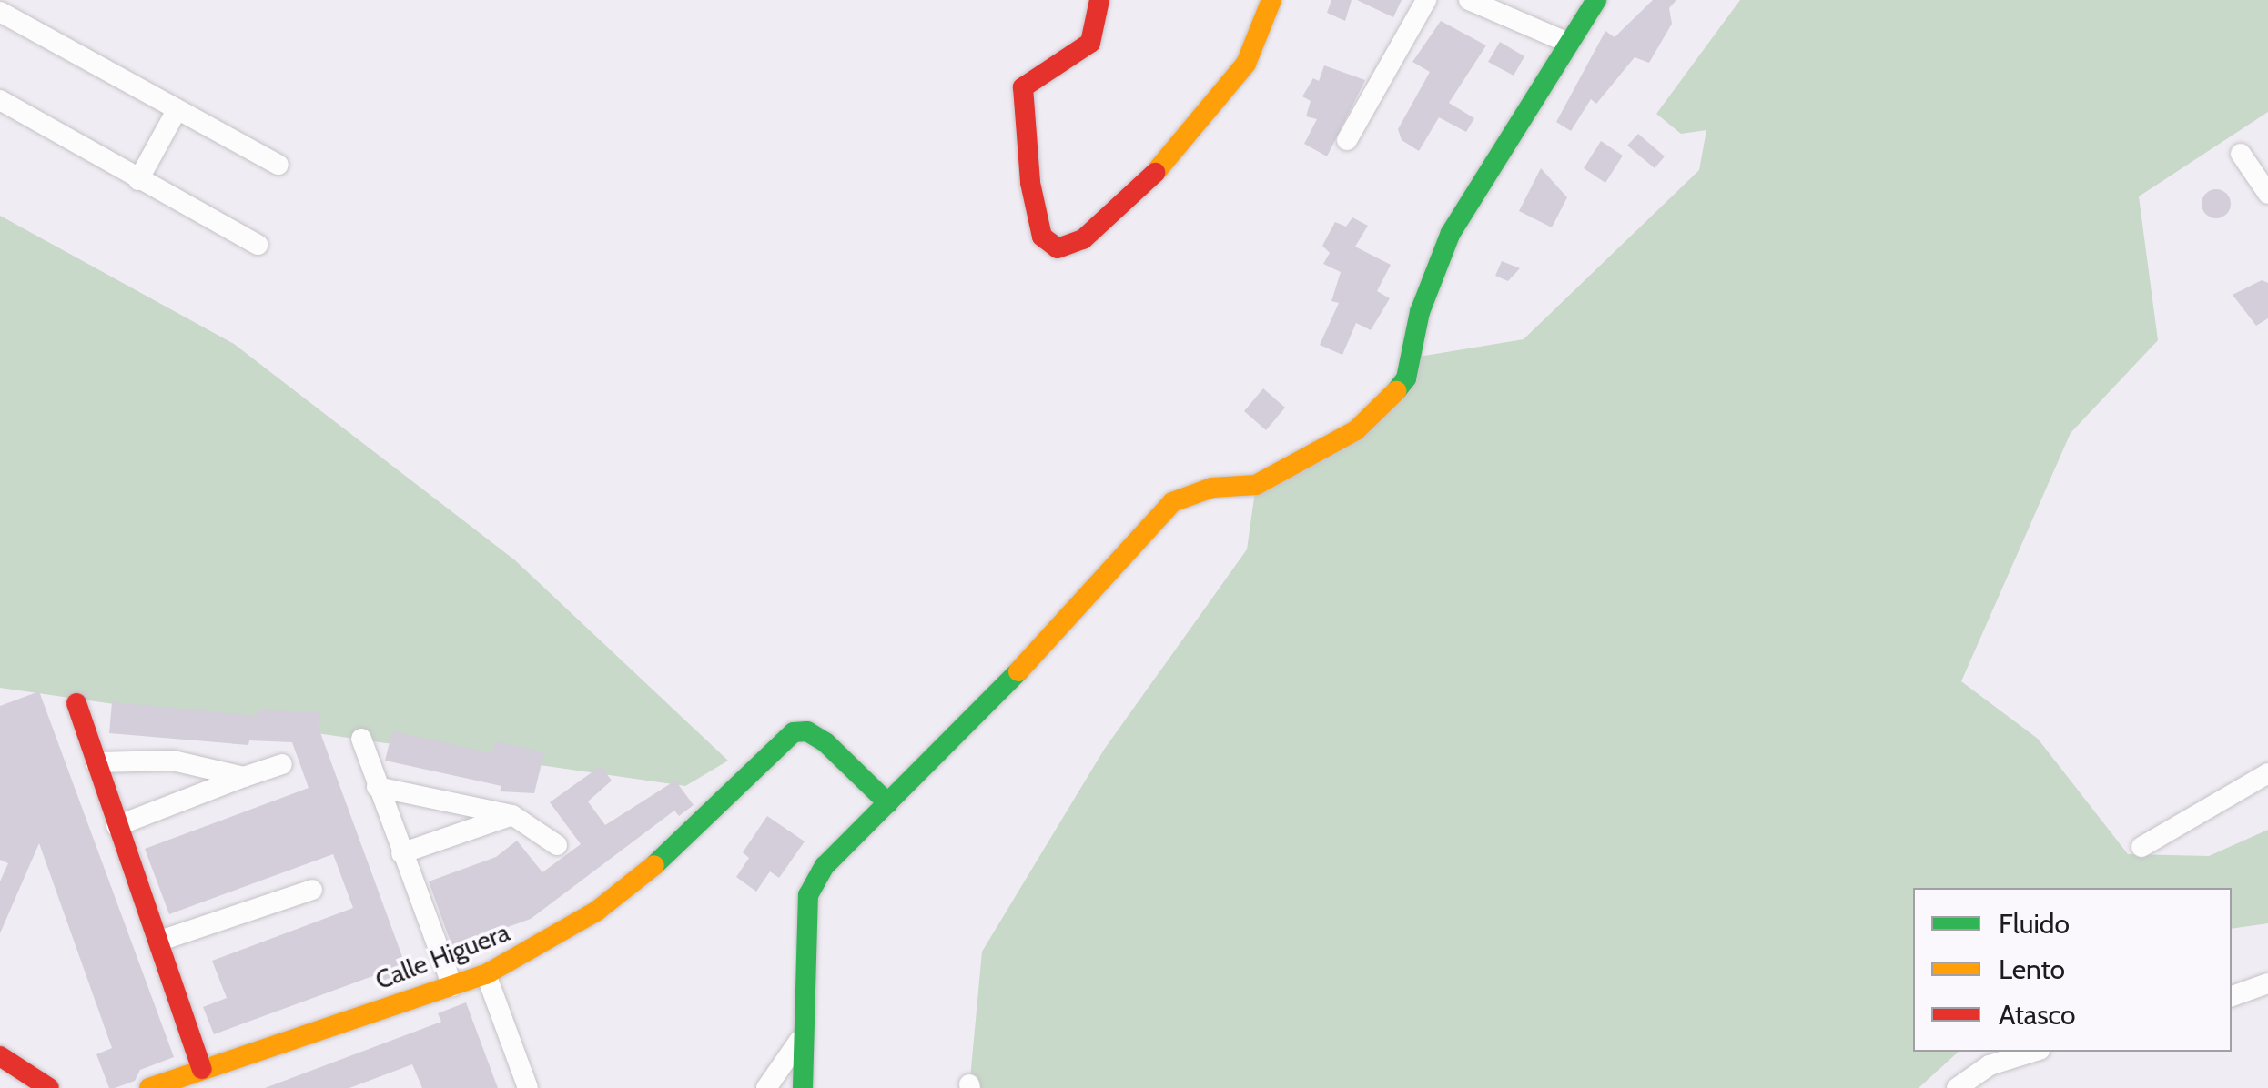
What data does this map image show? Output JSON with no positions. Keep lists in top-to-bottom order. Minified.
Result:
{"streets":{"street":["Calle Higuera"]},"legend":["Fluido","Lento","Atasco"]}
